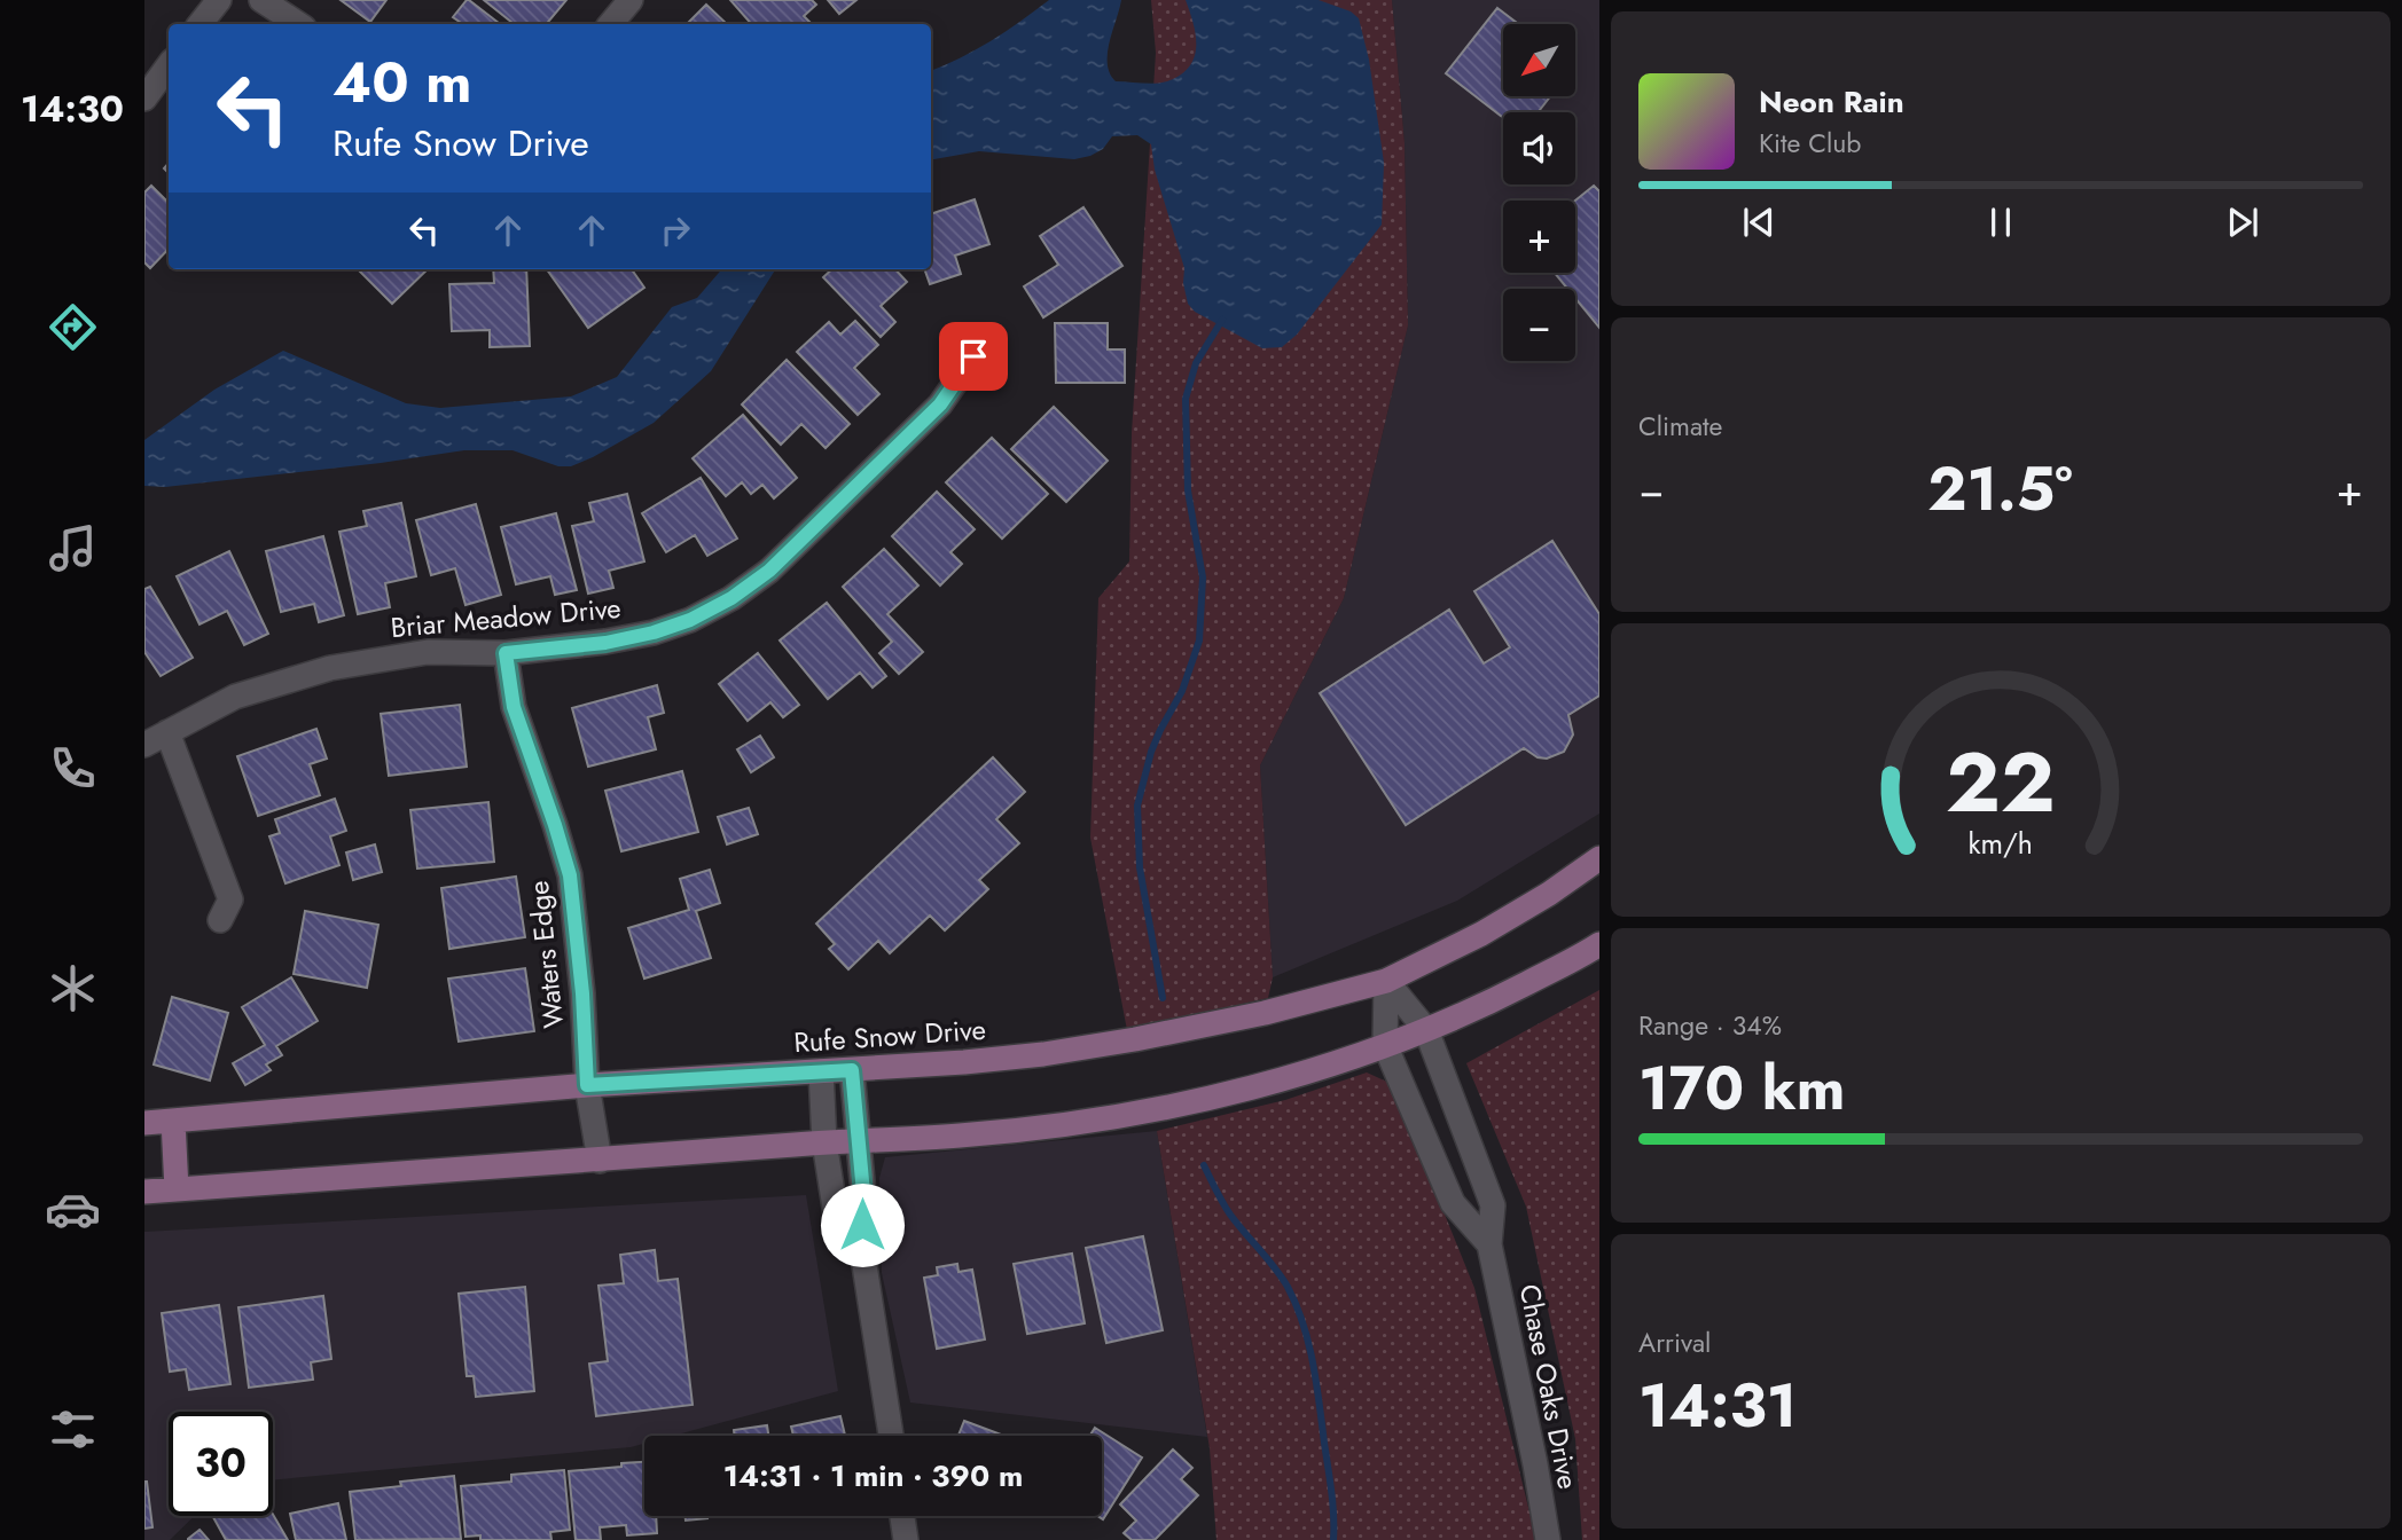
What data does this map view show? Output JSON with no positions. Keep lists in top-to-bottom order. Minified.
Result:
{"streets":{"main road":["Rufe Snow Drive"],"street":["Briar Meadow Drive","Waters Edge","Chase Oaks Drive"]},"crossings":[["Briar Meadow Drive","Waters Edge"],["Waters Edge","Rufe Snow Drive"],["Rufe Snow Drive","Chase Oaks Drive"]],"north":"bottom left","page":{"tabs":"14:30","map_buttons":["+","−"],"turn":["40 m","Rufe Snow Drive"],"song":["Neon Rain","Kite Club"],"tile":["Climate",["Range · 34%","170 km"],["Arrival","14:31"]],"heat":["−","21.5°","+"],"limit":"30","trip":"14:31 · 1 min · 390 m","gauge":["22","km/h"]}}
